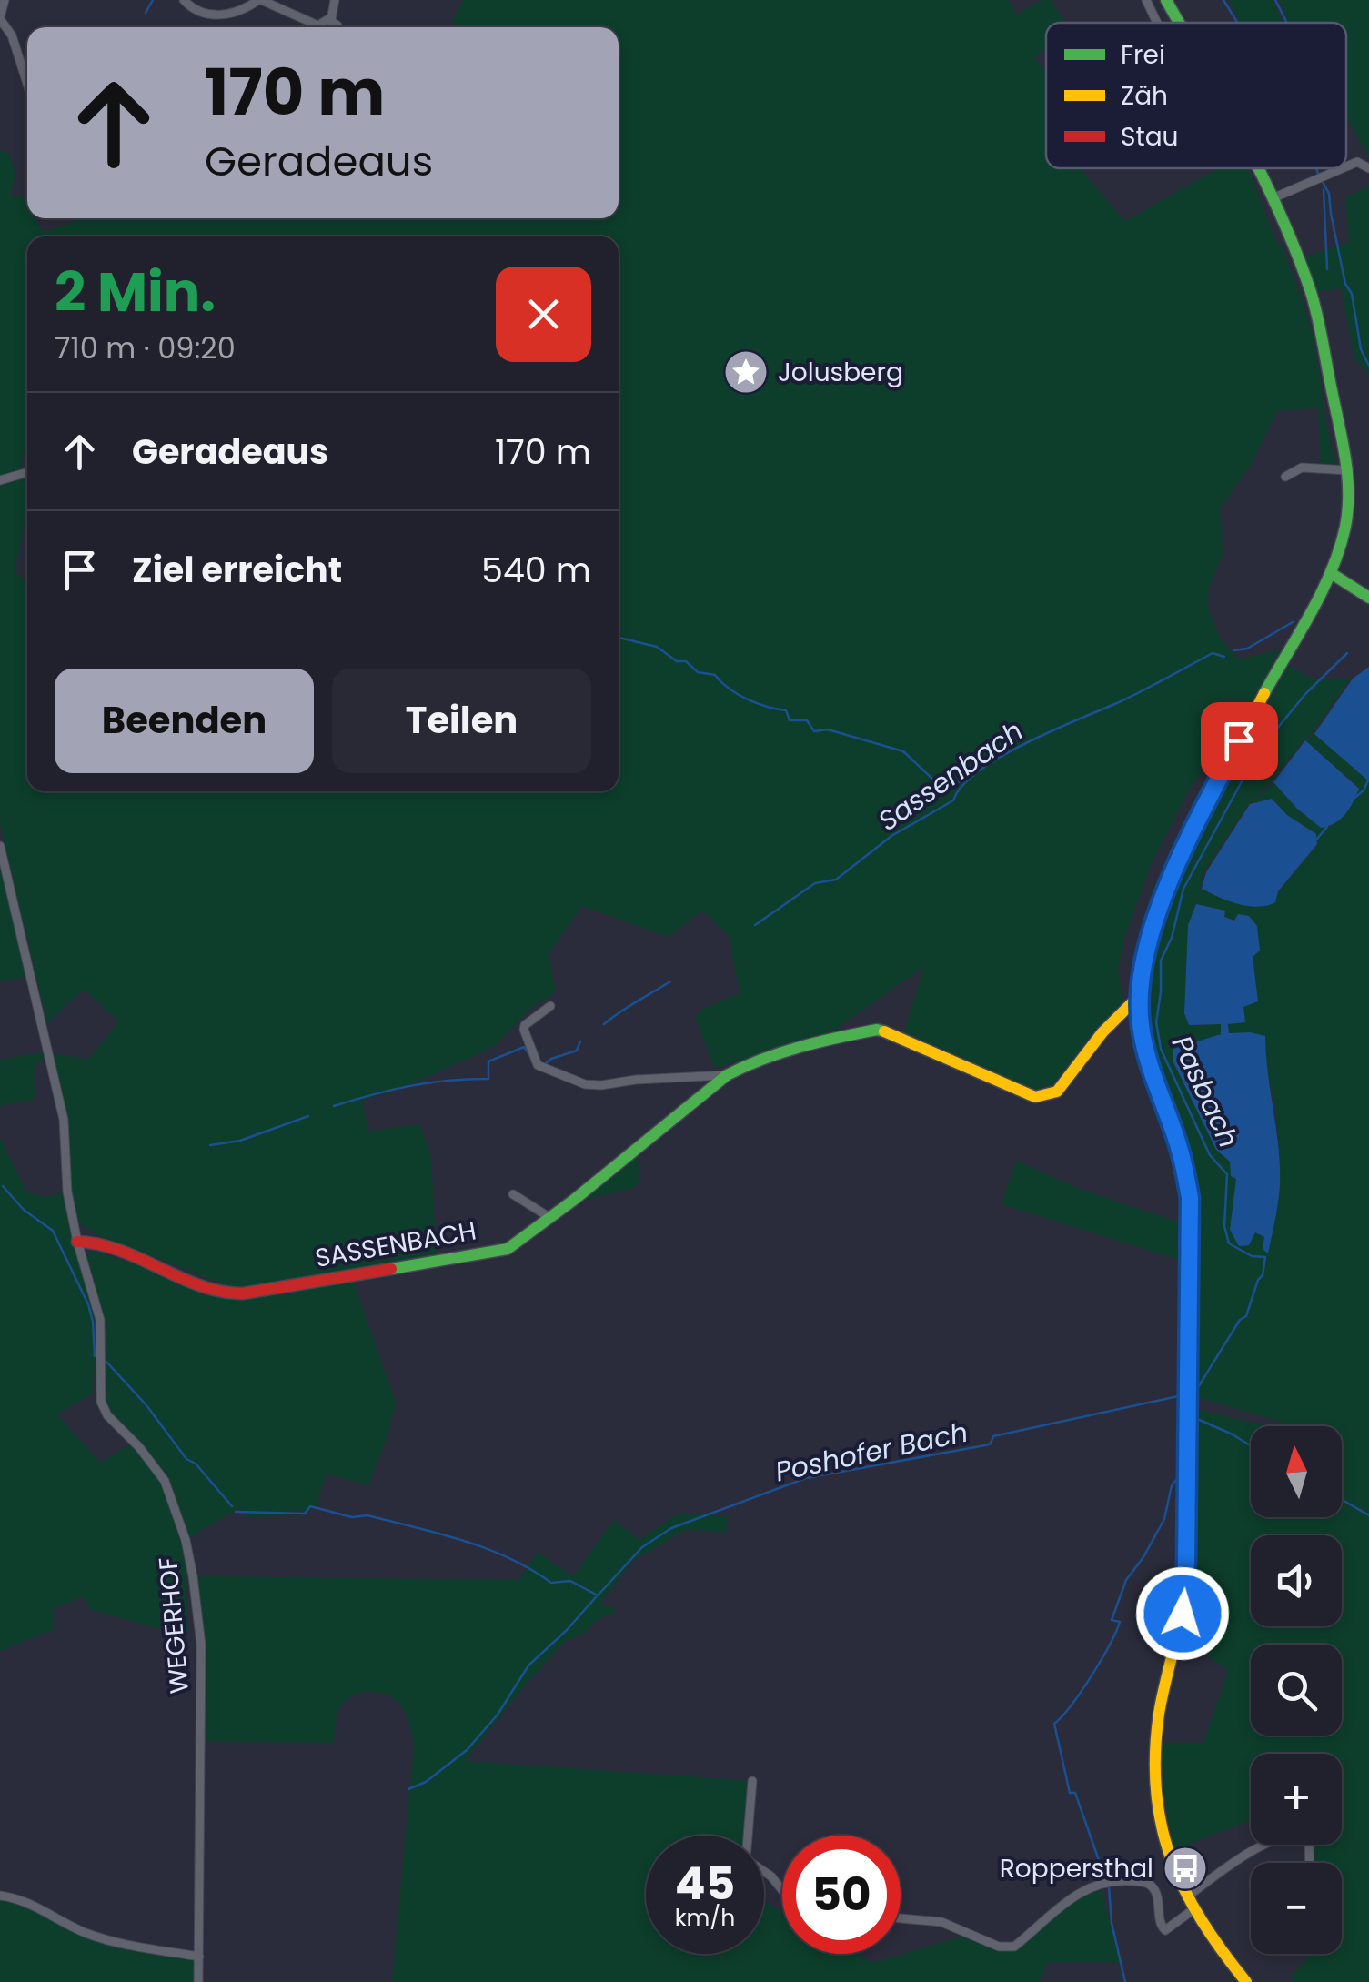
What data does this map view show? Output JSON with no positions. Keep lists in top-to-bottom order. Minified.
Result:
{"streets":{"main road":["SASSENBACH"],"street":["WEGERHOF"]},"crossings":[["SASSENBACH","WEGERHOF"]],"water":["Sassenbach","Pasbach","Poshofer Bach"],"places":{"place":["Jolusberg"],"bus stop":["Roppersthal"]},"legend":["Frei","Zäh","Stau"],"north":"top","page":{"turn":["170 m","Geradeaus"],"heading":["2 Min.","710 m · 09:20"],"list":[{"name":"Geradeaus","value":"170 m"},{"name":"Ziel erreicht","value":"540 m"}],"buttons":["Beenden","Teilen"],"map_buttons":["+","−"],"speed":"45 km/h","limit":"50"}}
